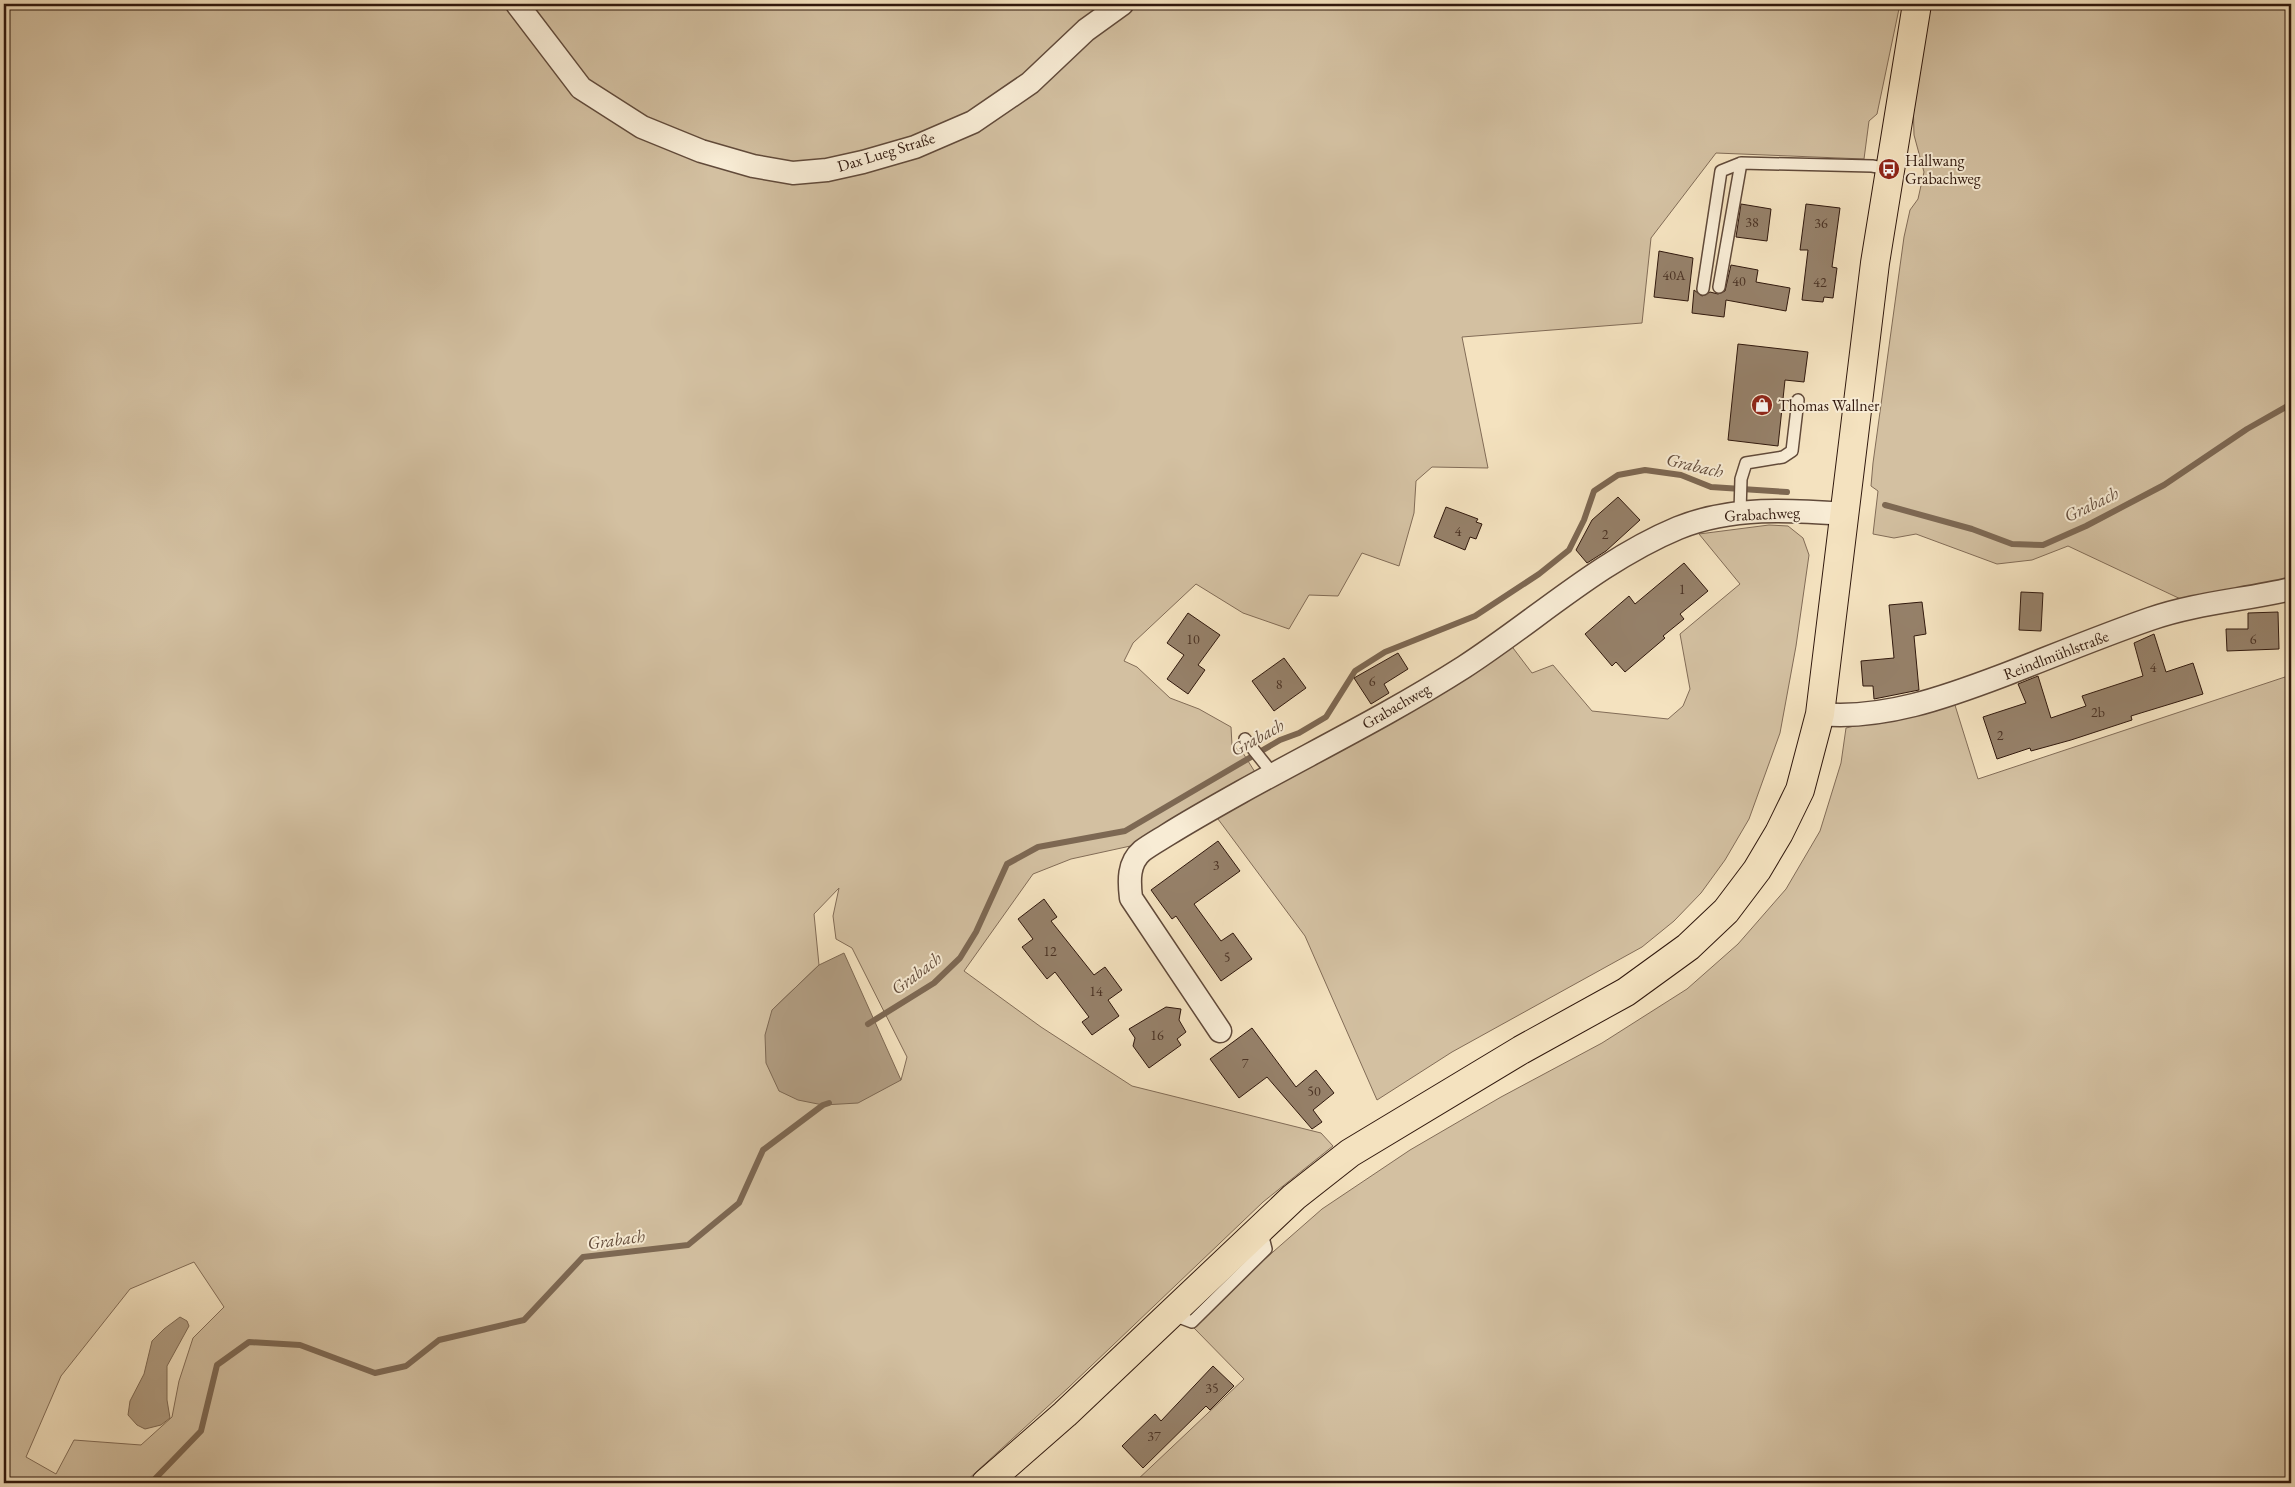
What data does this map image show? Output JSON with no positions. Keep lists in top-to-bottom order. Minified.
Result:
{"streets":{"street":["Dax Lueg Straße","Grabachweg","Reindlmühlstraße"]},"water":["Grabach"],"places":{"bus stop":["Hallwang Grabachweg"],"shop":["Thomas Wallner"]},"house_numbers":["38","36","40A","40","42","4","2","1","10","6","4","6","8","2b","2","3","12","5","14","16","7","50","35","37"]}
